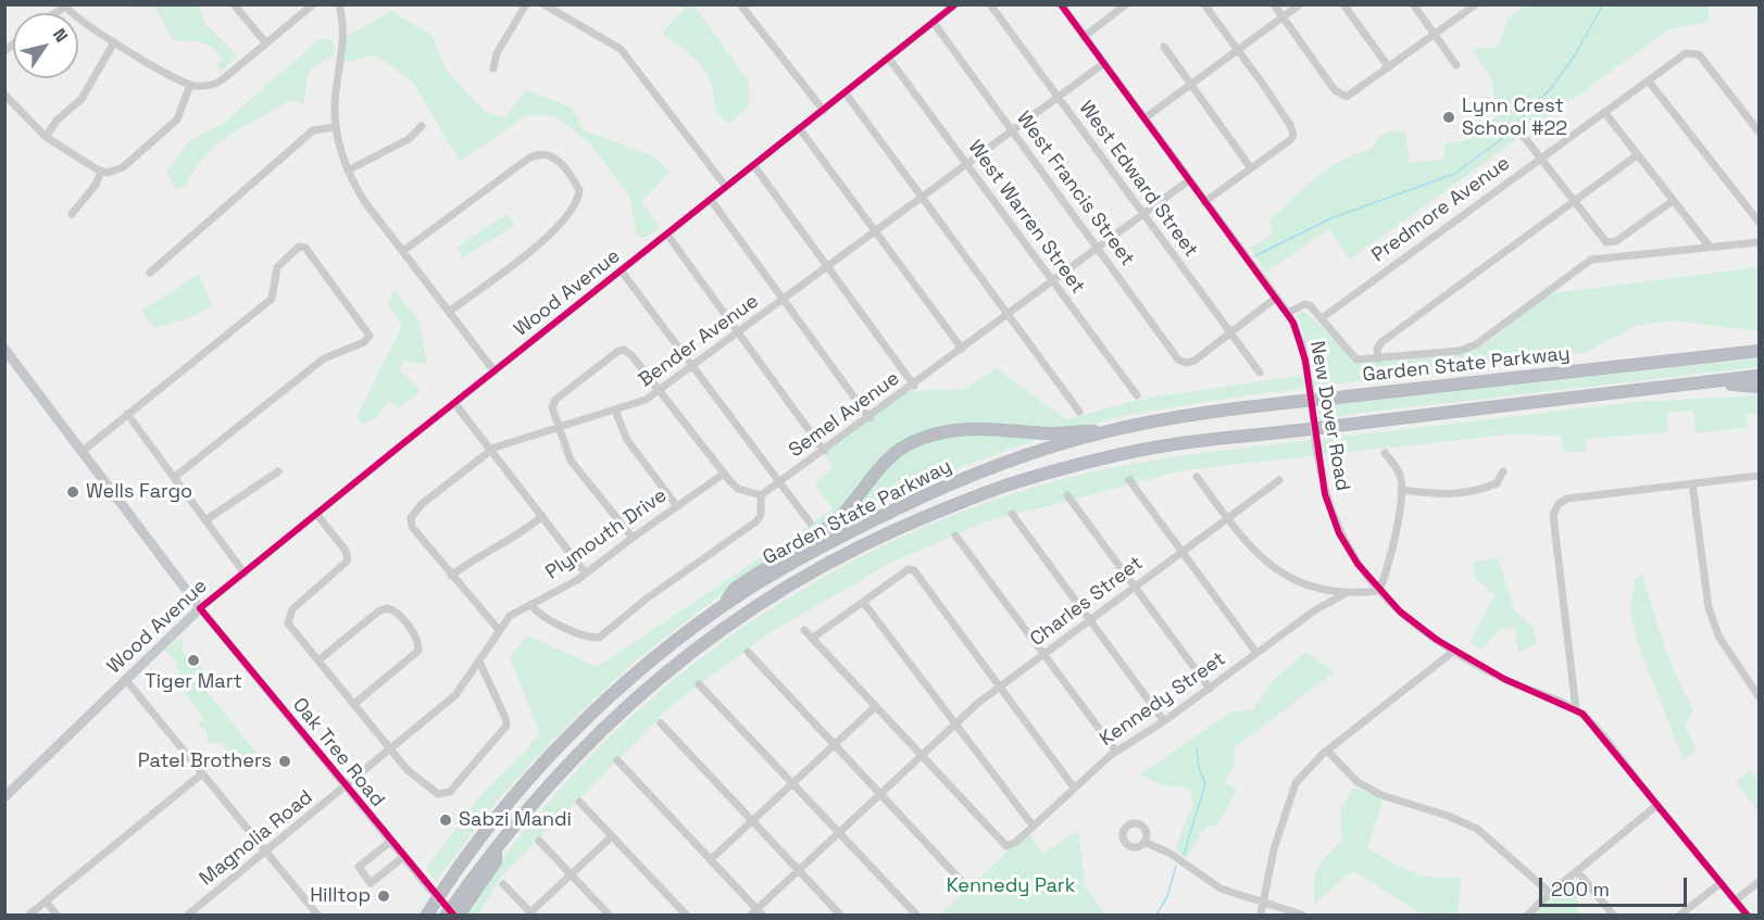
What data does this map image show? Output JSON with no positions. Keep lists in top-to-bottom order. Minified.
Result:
{"streets":{"highway":["Garden State Parkway"],"main road":["Wood Avenue","Oak Tree Road"],"street":["West Edward Street","West Francis Street","Predmore Avenue","West Warren Street","Bender Avenue","Semel Avenue","New Dover Road","Plymouth Drive","Charles Street","Kennedy Street","Magnolia Road"]},"crossings":[["West Edward Street","West Francis Street"],["West Edward Street","Bender Avenue"],["West Edward Street","Semel Avenue"],["West Francis Street","Wood Avenue"],["West Francis Street","Bender Avenue"],["West Francis Street","Semel Avenue"],["West Warren Street","Wood Avenue"],["West Warren Street","Bender Avenue"],["West Warren Street","Semel Avenue"],["Wood Avenue","Oak Tree Road"],["Bender Avenue","New Dover Road"],["Bender Avenue","Plymouth Drive"],["Semel Avenue","New Dover Road"],["Plymouth Drive","Oak Tree Road"],["Plymouth Drive","Magnolia Road"],["Charles Street","Kennedy Street"],["Oak Tree Road","Magnolia Road"]],"parks":["Kennedy Park"],"places":["Lynn Crest School #22","Wells Fargo","Tiger Mart","Patel Brothers","Sabzi Mandi","Hilltop"],"scale_bar":"200 m","north":"top right"}
